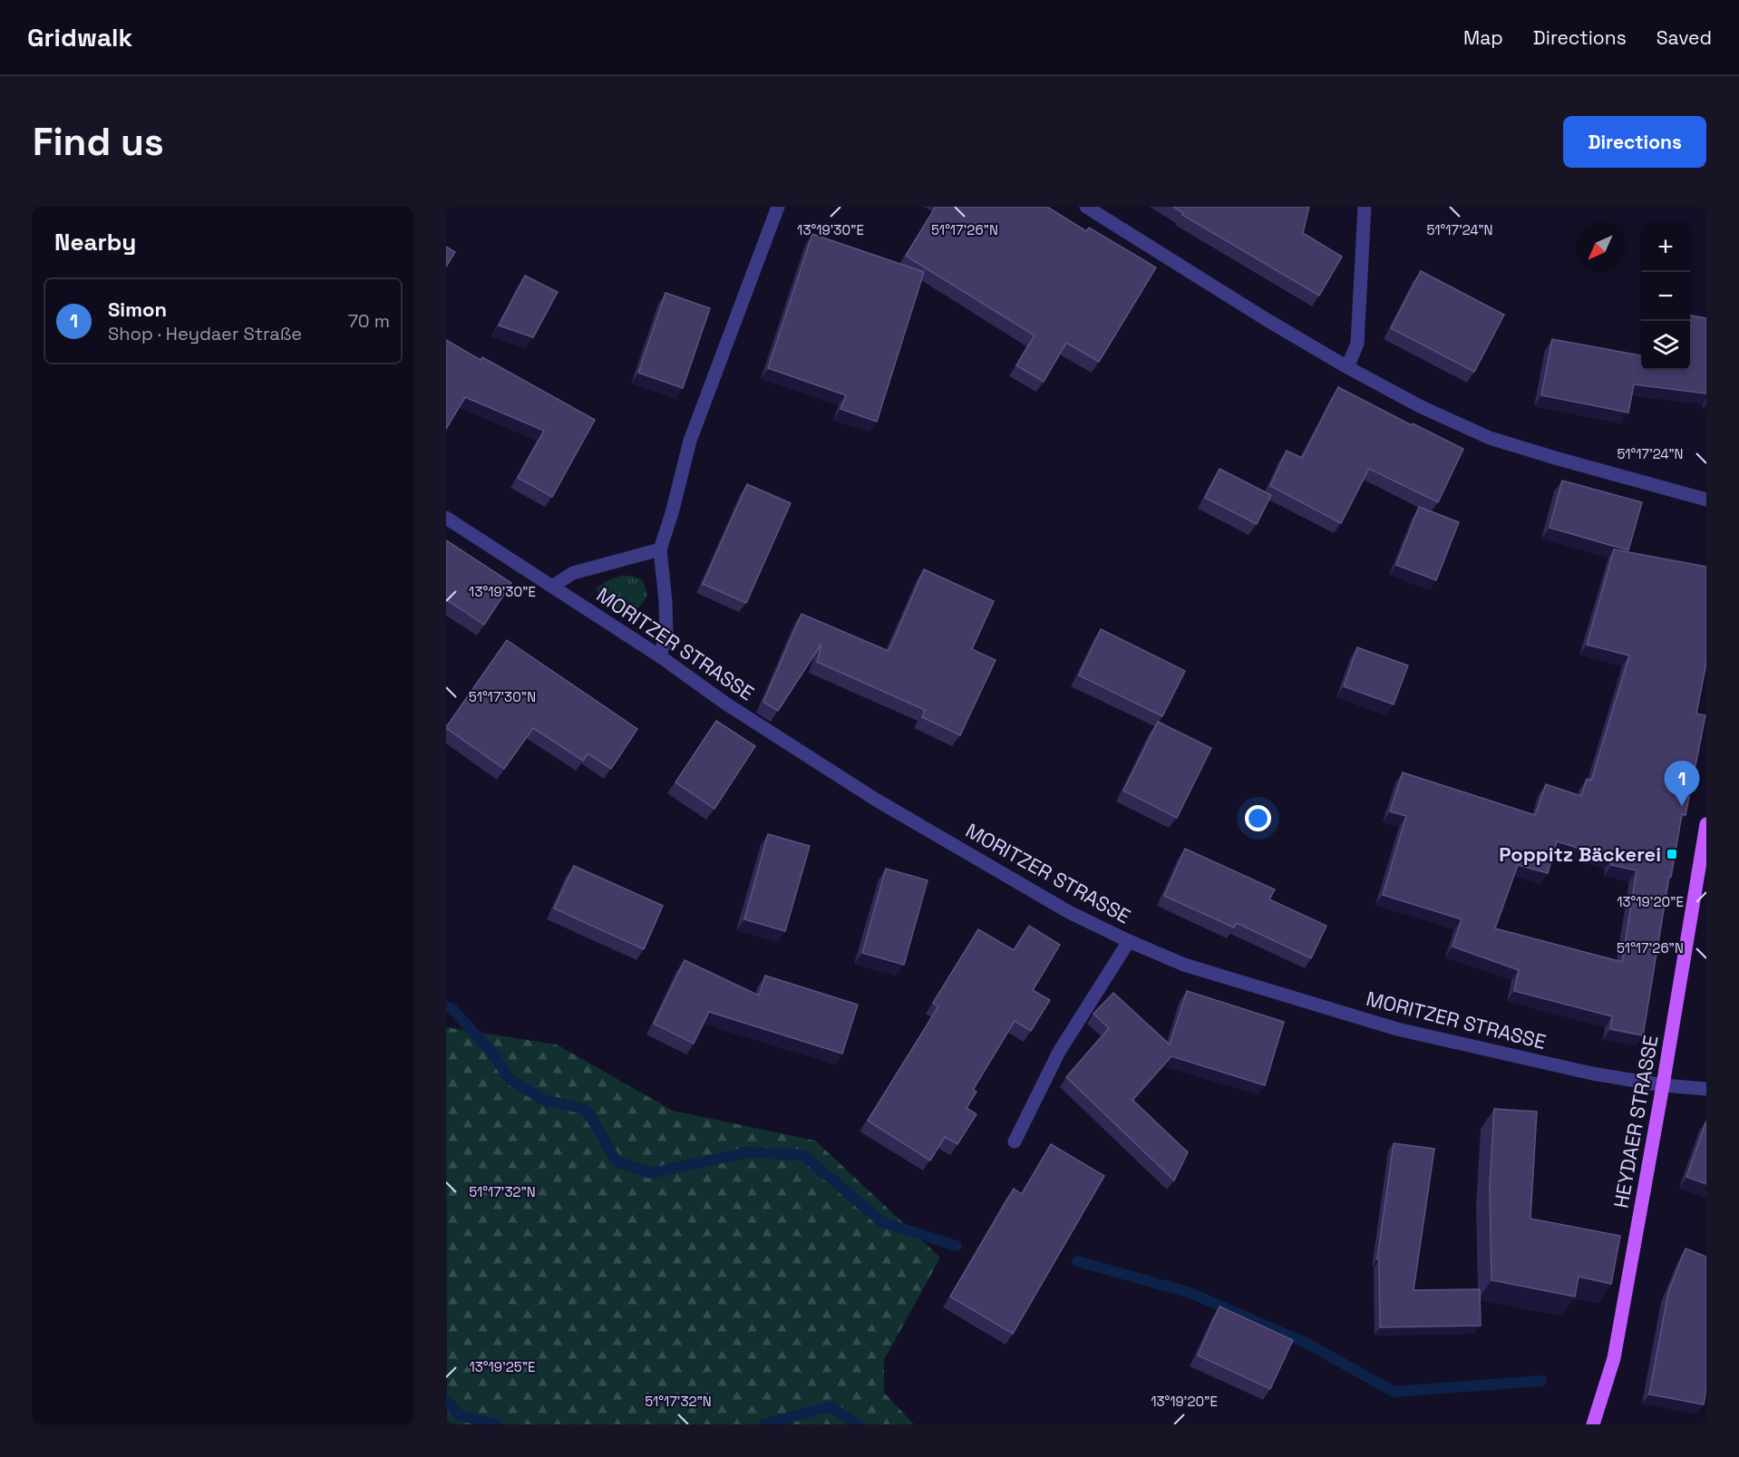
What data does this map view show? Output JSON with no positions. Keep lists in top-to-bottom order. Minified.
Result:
{"streets":{"main road":["HEYDAER STRASSE"],"street":["MORITZER STRASSE"]},"crossings":[["MORITZER STRASSE","HEYDAER STRASSE"]],"places":{"transit":["Poppitz Bäckerei"]},"north":"bottom left","page":{"header":"Gridwalk","nav":["Map","Directions","Saved"],"buttons":"Directions","title":"Find us","heading":"Nearby","map_buttons":["+","−"],"list":[{"mark":"1","name":"Simon","note":"Shop · Heydaer Straße","value":"70 m"}],"pins":"1"},"coordinates":["13°19'30\"E","51°17'26\"N","51°17'24\"N","51°17'30\"N","13°19'20\"E","51°17'32\"N","13°19'25\"E"]}
